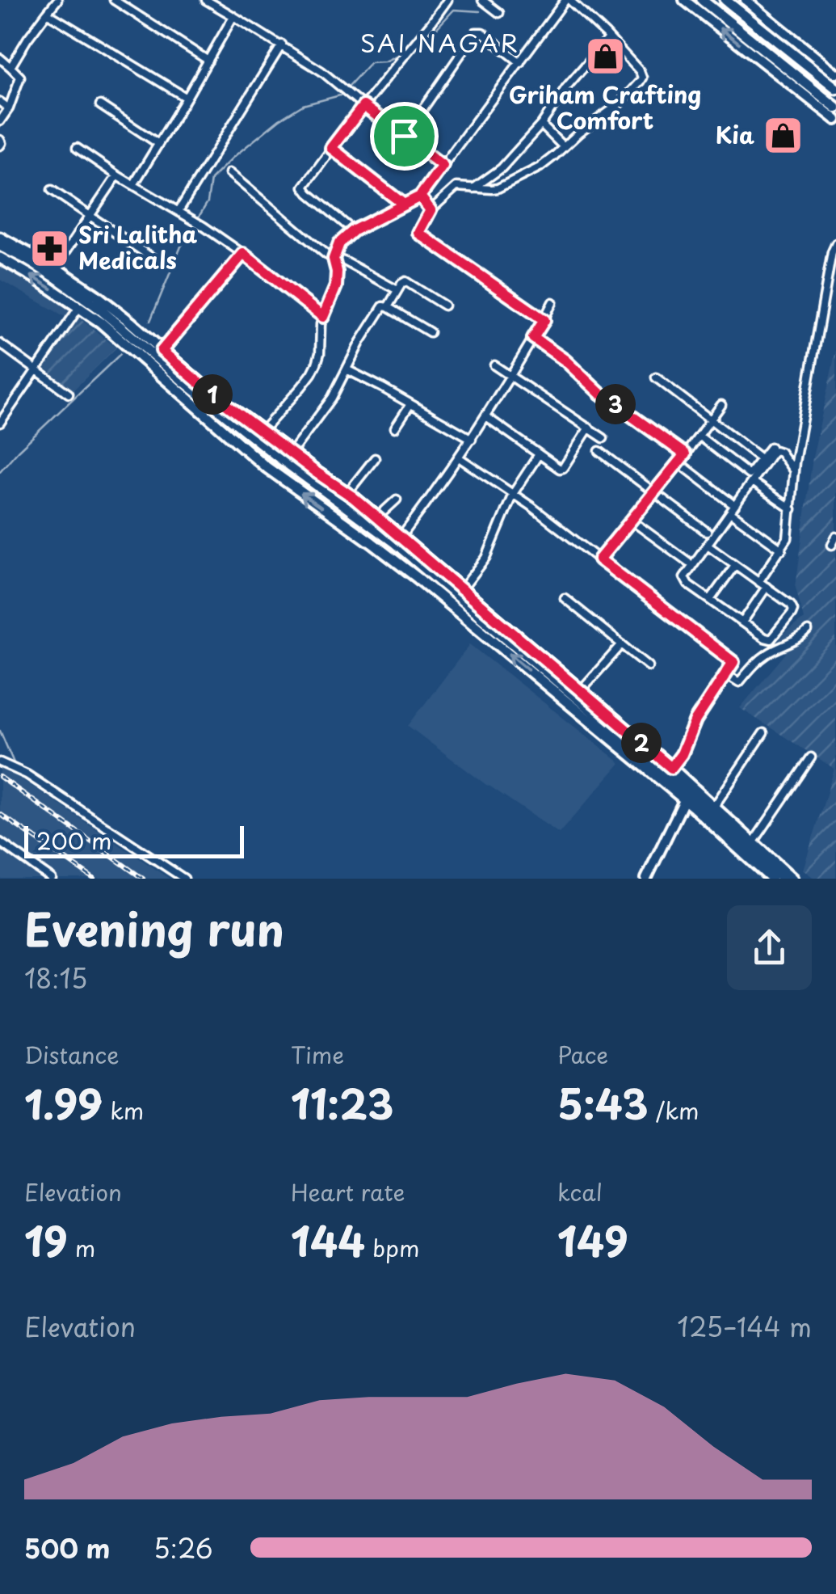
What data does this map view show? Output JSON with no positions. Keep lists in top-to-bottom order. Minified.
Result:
{"districts":["SAI NAGAR"],"places":{"shop":["Griham Crafting Comfort","Kia"],"pharmacy":["Sri Lalitha Medicals"]},"scale_bar":"200 m","page":{"pins":["1","3","2"],"scale":"200 m","heading":["Evening run","18:15"],"stats":[["Distance","1.99 km"],["Time","11:23"],["Pace","5:43 /km"],["Elevation","19 m"],["Heart rate","144 bpm"],["kcal","149"]],"chart":["Elevation","125–144 m"],"list":[{"name":"500 m","note":"5:26"}]}}
